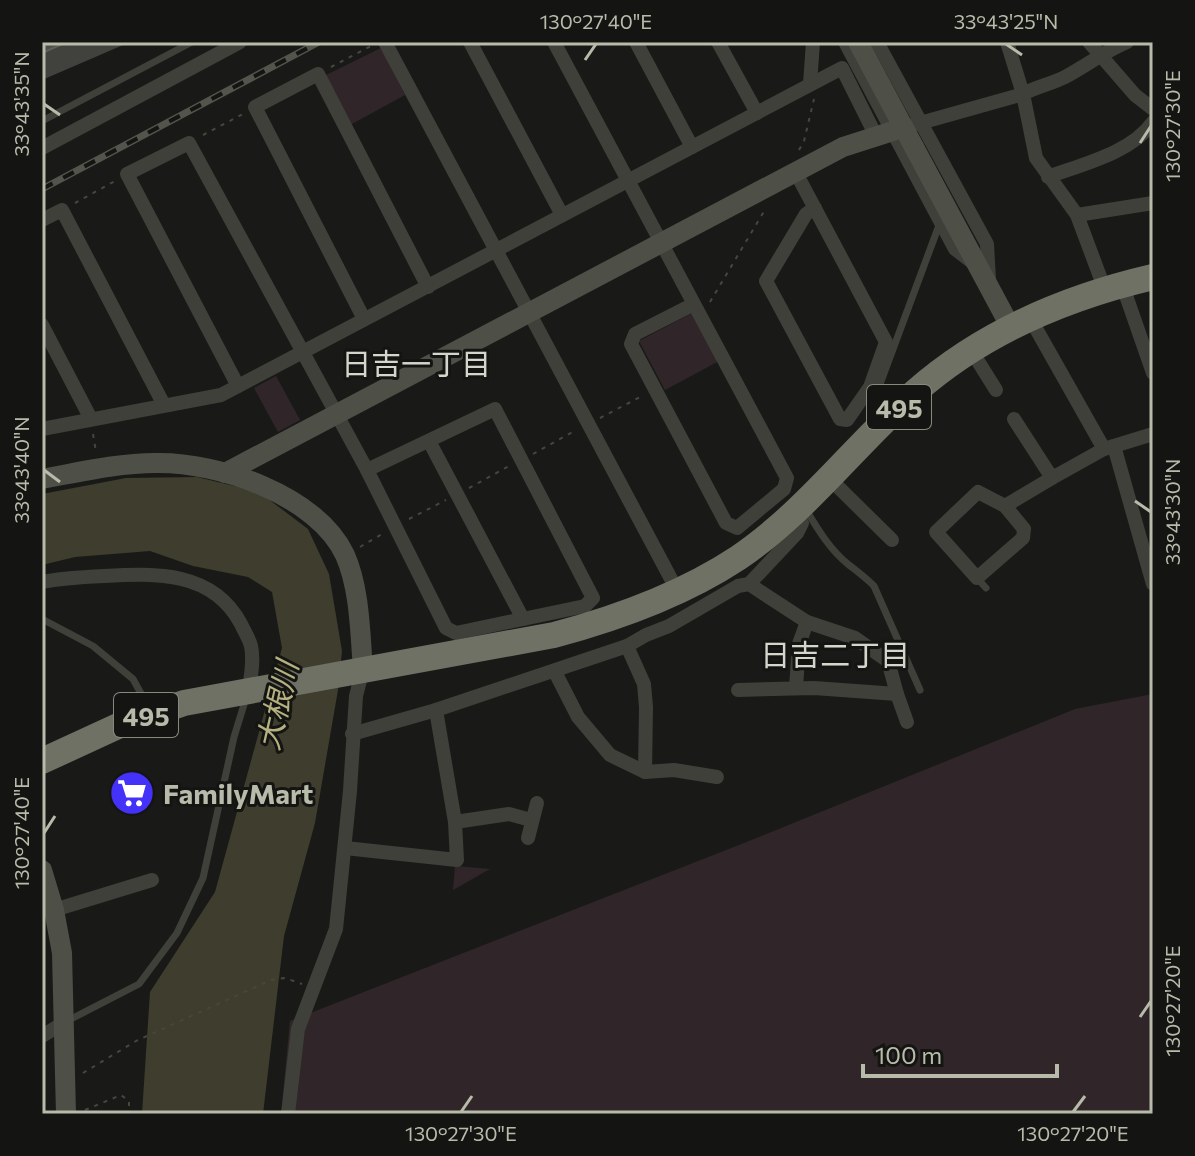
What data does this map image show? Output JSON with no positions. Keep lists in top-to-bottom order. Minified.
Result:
{"streets":{"highway":["495"]},"districts":["日吉一丁目","日吉二丁目"],"water":["大根川"],"places":{"supermarket":["FamilyMart"]},"scale_bar":"100 m","coordinates":["130°27'40\"E","33°43'25\"N","33°43'35\"N","130°27'30\"E","33°43'40\"N","33°43'30\"N","130°27'20\"E"]}
